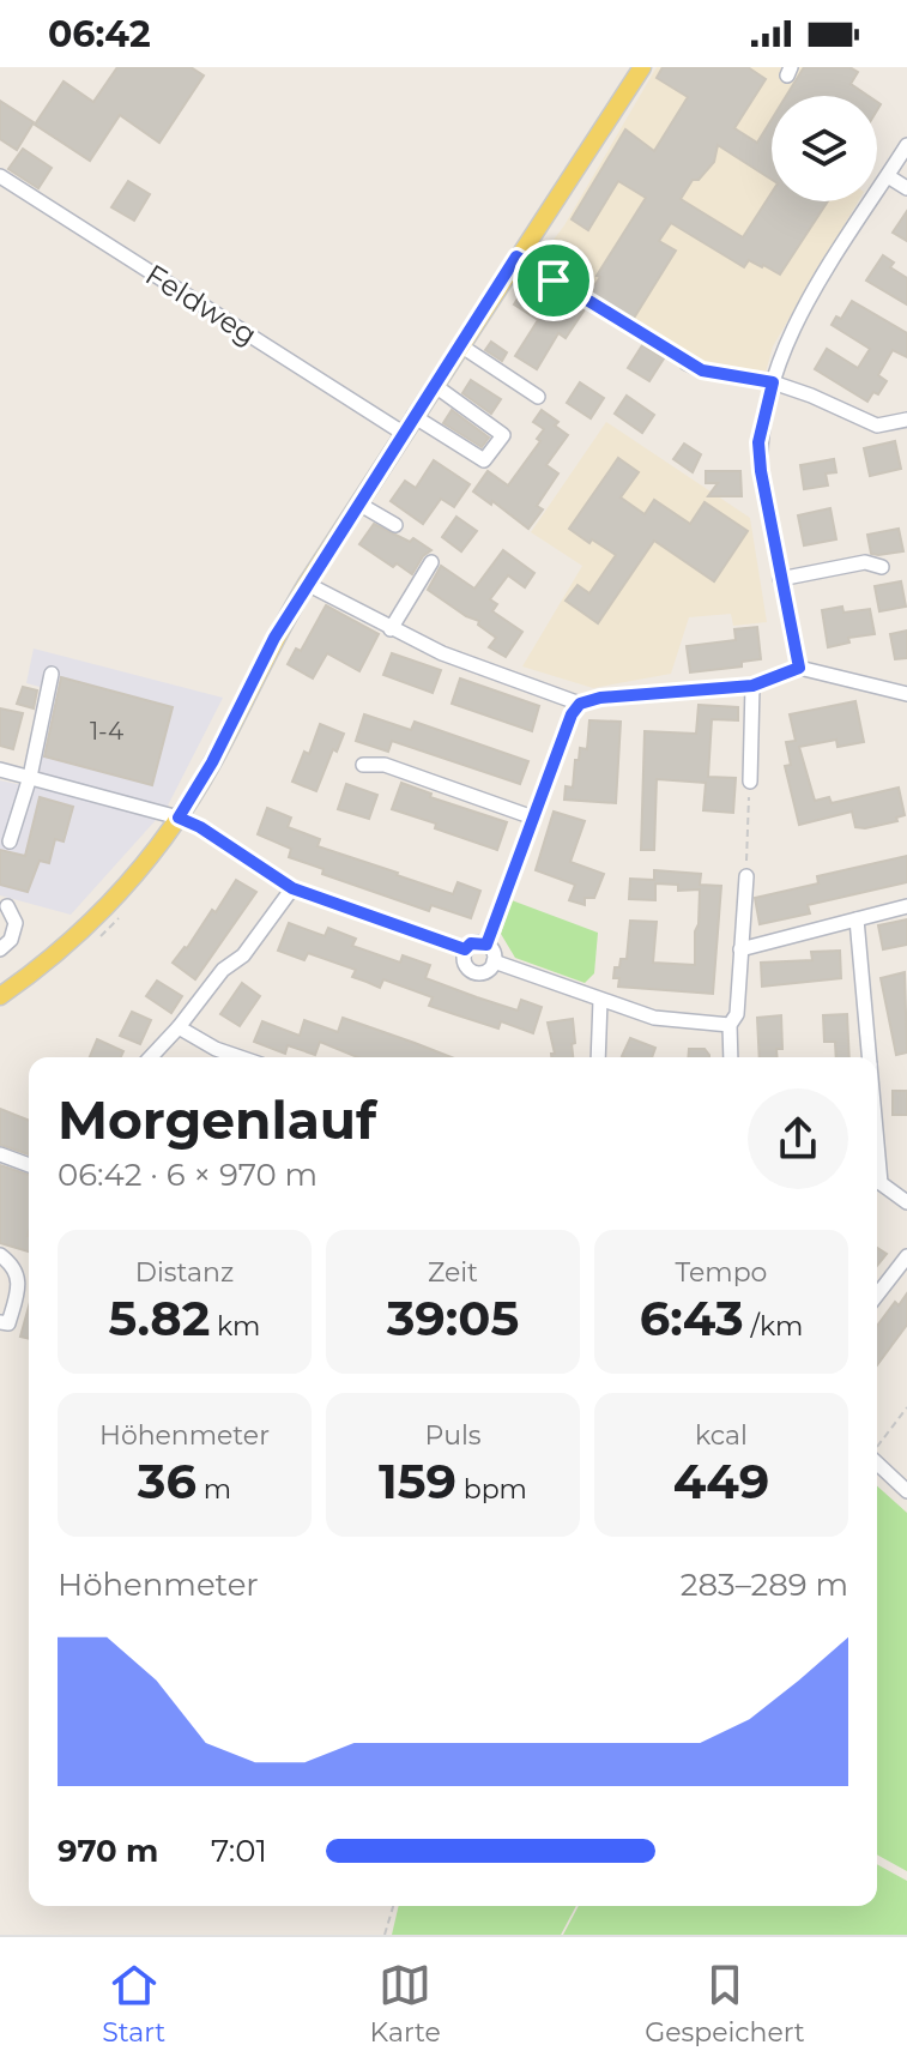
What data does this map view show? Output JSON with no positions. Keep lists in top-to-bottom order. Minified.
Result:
{"streets":{"street":["Feldweg"]},"house_numbers":["1-4"],"page":{"status":"06:42","heading":["Morgenlauf","06:42 · 6 × 970 m"],"stats":[["Distanz","5.82 km"],["Zeit","39:05"],["Tempo","6:43 /km"],["Höhenmeter","36 m"],["Puls","159 bpm"],["kcal","449"]],"chart":["Höhenmeter","283–289 m"],"list":[{"name":"970 m","note":"7:01"}],"tabs":["Start","Karte","Gespeichert"]}}
